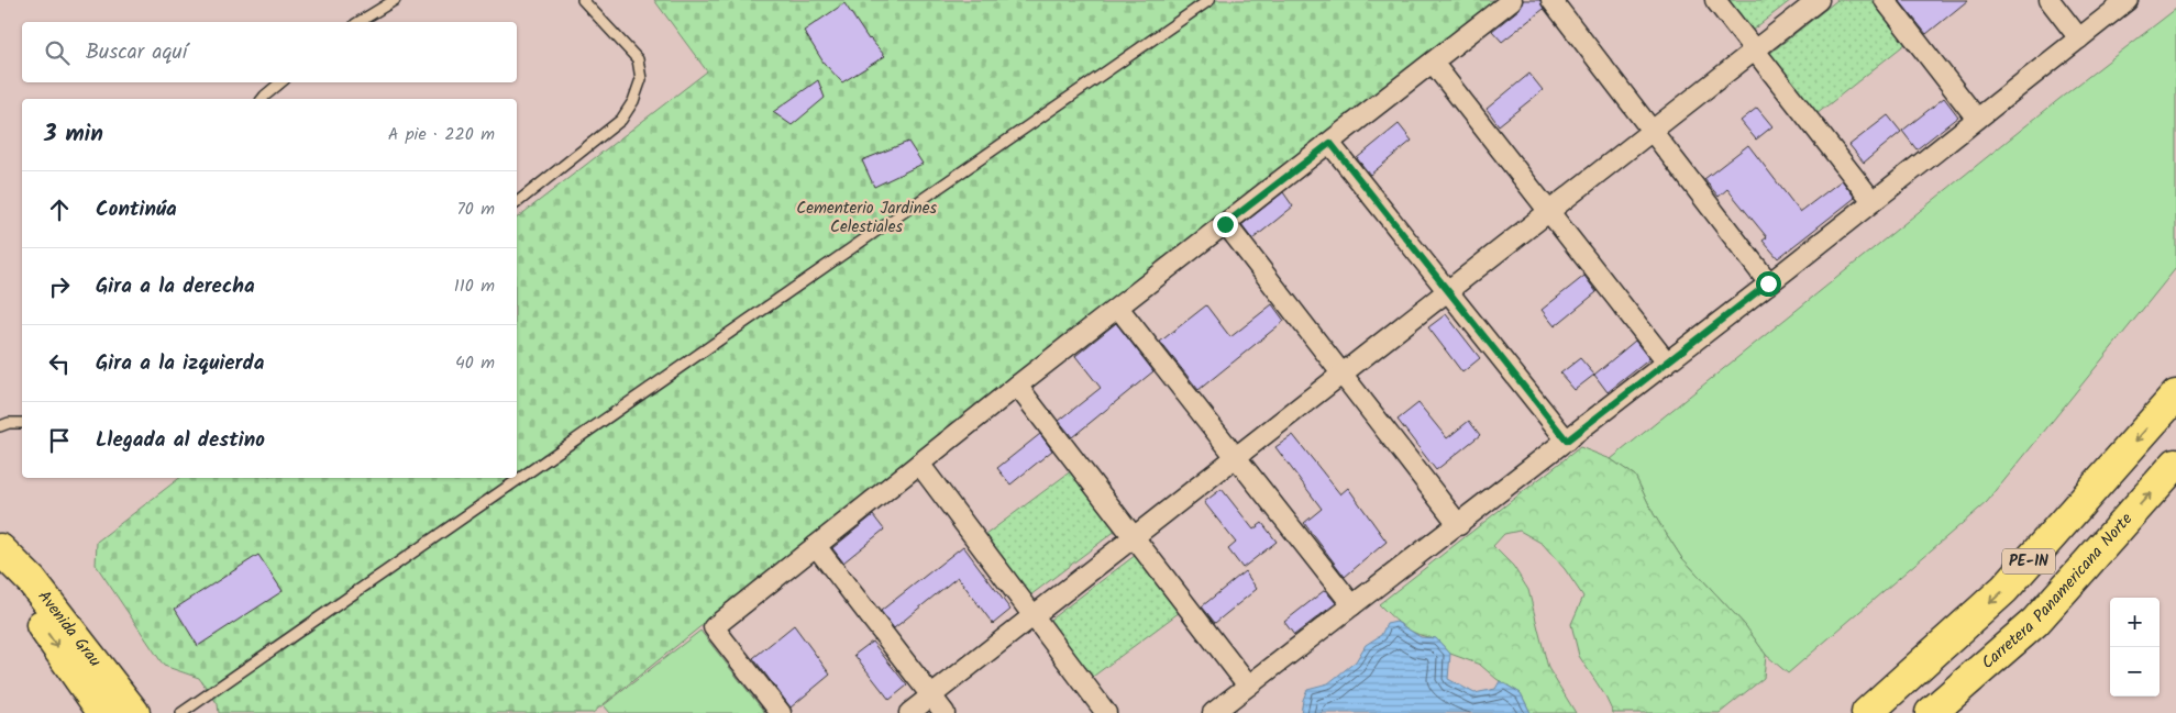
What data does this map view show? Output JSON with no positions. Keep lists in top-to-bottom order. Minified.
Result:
{"streets":{"main road":["PE-1N","Carretera Panamericana Norte","Avenida Grau"]},"parks":["Cementerio Jardines Celestiales"],"page":{"search":"Buscar aquí","heading":["3 min","A pie · 220 m"],"list":[["Continúa","70 m"],["Gira a la derecha","110 m"],["Gira a la izquierda","40 m"],"Llegada al destino"],"map_buttons":["+","−"]}}
